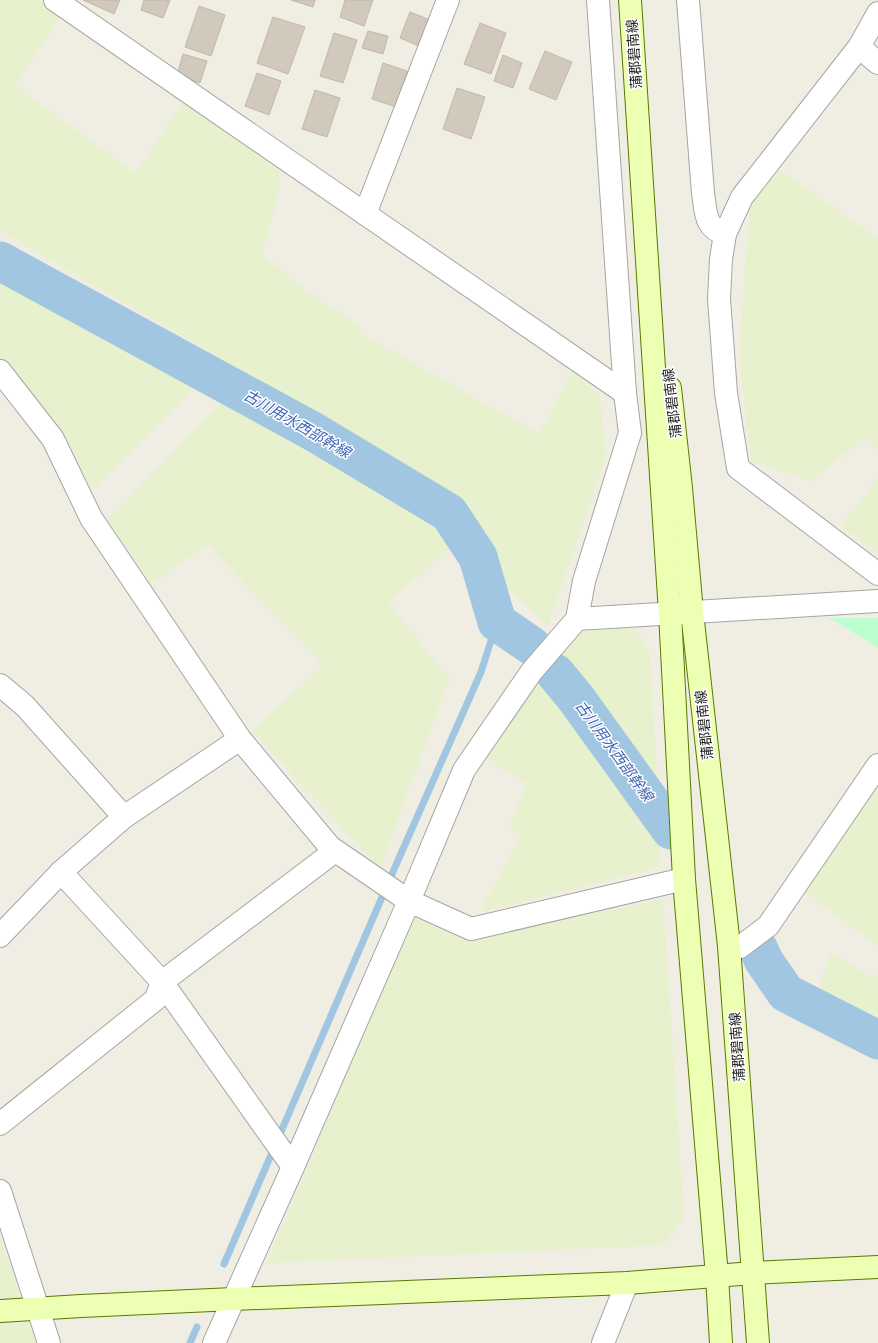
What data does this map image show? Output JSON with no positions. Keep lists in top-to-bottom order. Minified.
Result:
{"streets":{"main road":["蒲郡碧南線"]},"water":["古川用水西部幹線"]}
